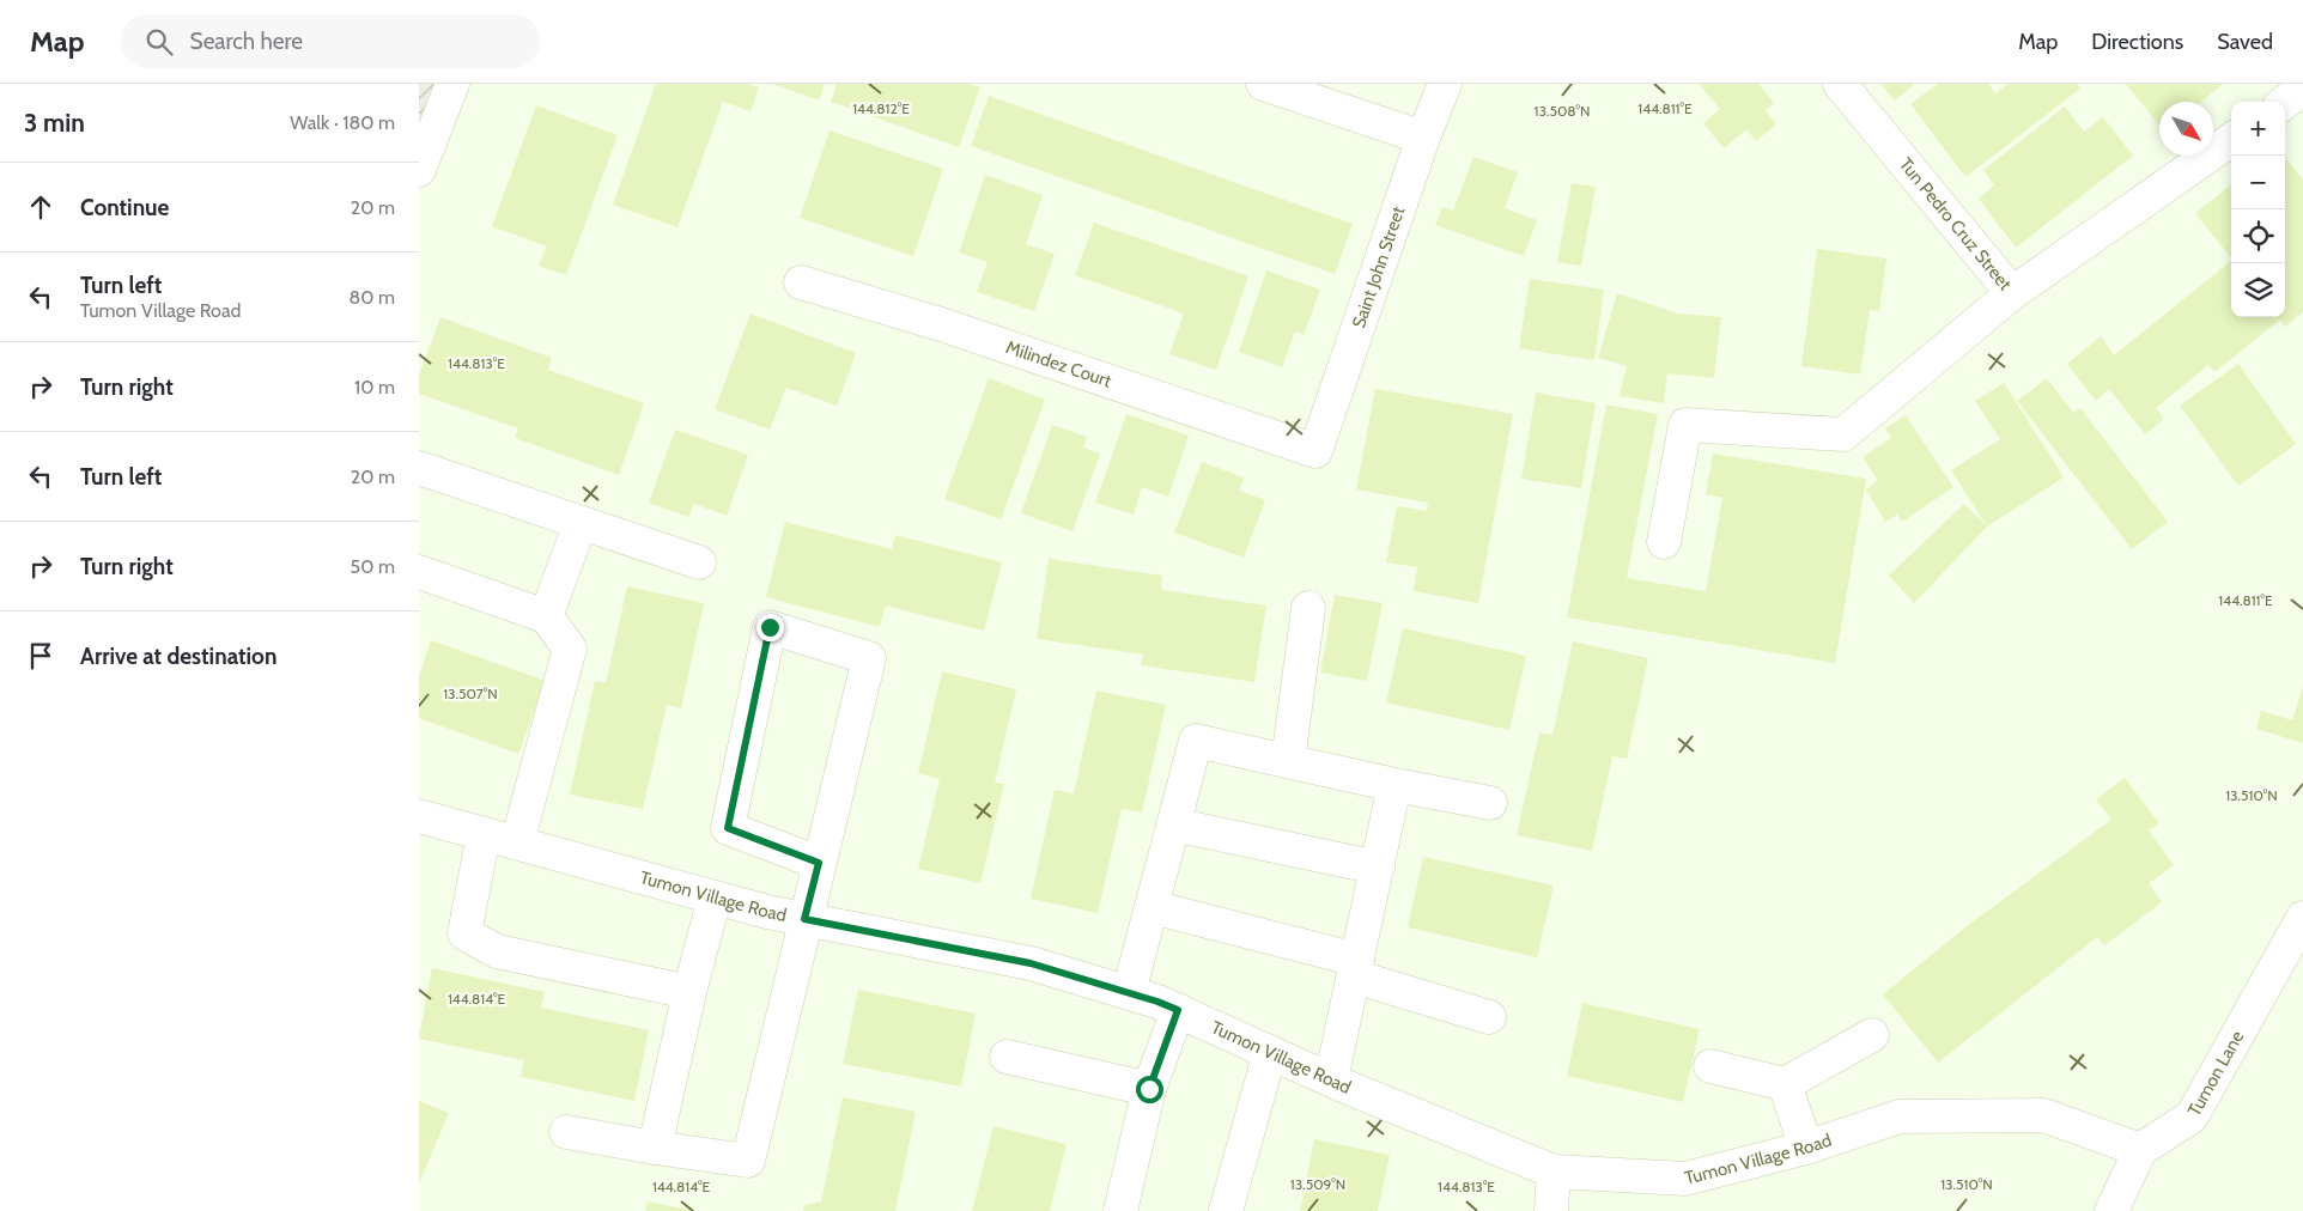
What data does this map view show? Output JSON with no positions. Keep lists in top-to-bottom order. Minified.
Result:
{"streets":{"street":["Tun Pedro Cruz Street","Saint John Street","Milindez Court","Tumon Village Road","Tumon Lane"]},"crossings":[["Saint John Street","Milindez Court"],["Tumon Village Road","Tumon Lane"]],"north":"bottom right","page":{"header":"Map","search":"Search here","nav":["Map","Directions","Saved"],"heading":["3 min","Walk · 180 m"],"map_buttons":["+","−"],"list":[["Continue","20 m"],["Turn left","Tumon Village Road","80 m"],["Turn right","10 m"],["Turn left","20 m"],["Turn right","50 m"],"Arrive at destination"]},"coordinates":["144.812°E","144.811°E","13.508°N","144.813°E","13.507°N","13.510°N","144.814°E","13.509°N"]}
